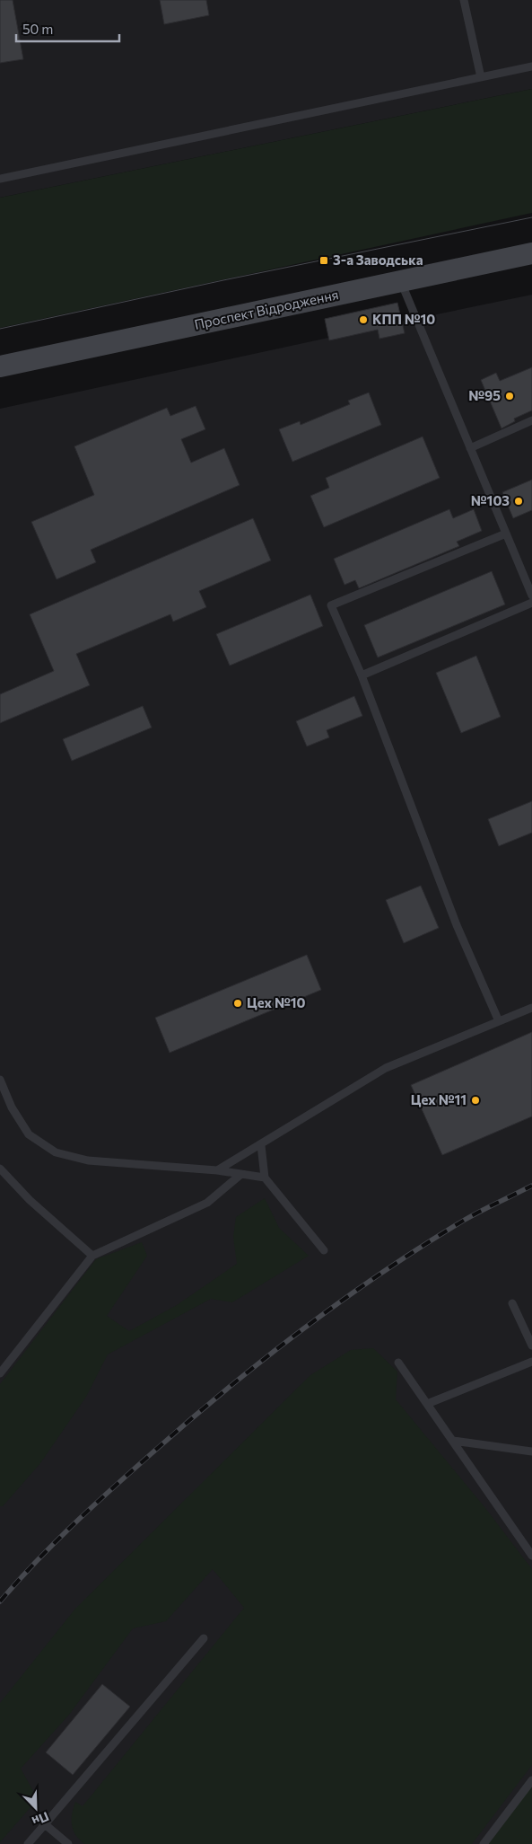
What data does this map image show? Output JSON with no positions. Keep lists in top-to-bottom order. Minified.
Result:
{"streets":{"street":["Проспект Відродження"]},"places":{"transit":["3-а Заводська"],"other":["КПП №10","№95","№103","Цех №10","Цех №11"]},"scale_bar":"50 m","north":"bottom right"}
